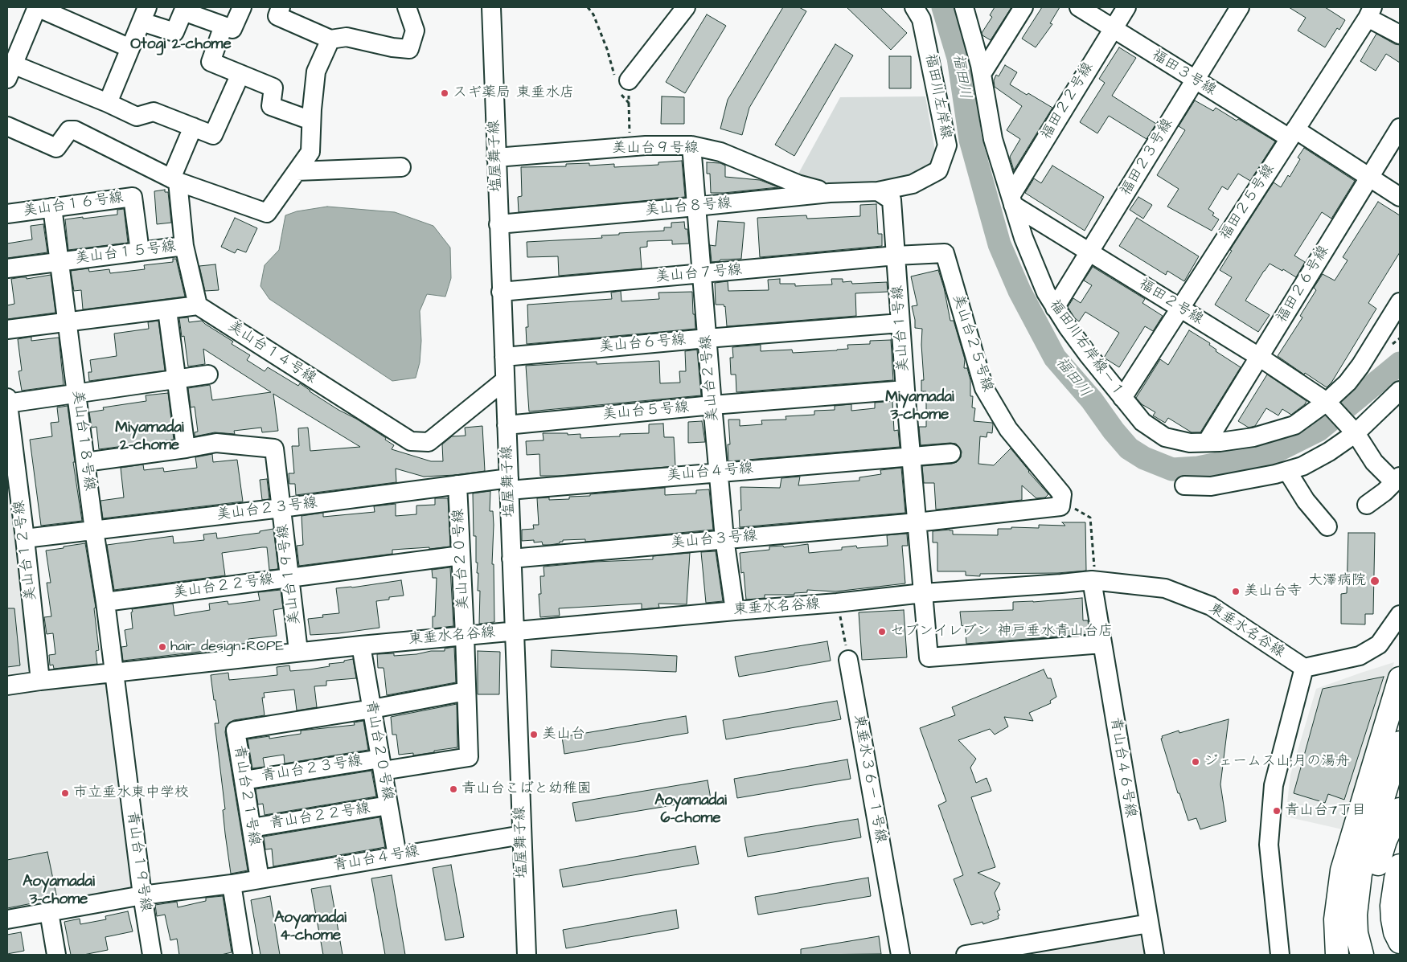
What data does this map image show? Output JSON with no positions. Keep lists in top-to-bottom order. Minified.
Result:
{"streets":{"street":["福田３号線","福田川左岸線","福田２２号線","美山台９号線","塩屋舞子線","福田２３号線","福田２５号線","美山台１６号線","美山台８号線","美山台１５号線","美山台７号線","福田２６号線","福田２号線","美山台１号線","美山台２５号線","美山台６号線","福田川右岸線－１","美山台１４号線","美山台２号線","美山台５号線","美山台１８号線","美山台４号線","美山台２３号線","美山台３号線","美山台１２号線","美山台２０号線","美山台１９号線","美山台２２号線","東垂水名谷線","青山台２０号線","青山台４６号線","青山台２３号線","東垂水３６－１号線","青山台２１号線","青山台２２号線","青山台４号線","青山台１９号線"]},"crossings":[["福田３号線","福田２２号線"],["福田３号線","福田２３号線"],["福田３号線","福田２５号線"],["福田３号線","福田２６号線"],["福田川左岸線","美山台８号線"],["福田川左岸線","美山台１号線"],["福田２２号線","福田２号線"],["福田２２号線","福田川右岸線－１"],["美山台９号線","塩屋舞子線"],["美山台９号線","美山台８号線"],["美山台９号線","美山台２号線"],["塩屋舞子線","美山台８号線"],["塩屋舞子線","美山台７号線"],["塩屋舞子線","美山台６号線"],["塩屋舞子線","美山台１４号線"],["塩屋舞子線","美山台５号線"],["塩屋舞子線","美山台４号線"],["塩屋舞子線","美山台２３号線"],["塩屋舞子線","美山台３号線"],["塩屋舞子線","東垂水名谷線"],["塩屋舞子線","青山台４号線"],["福田２３号線","福田２号線"],["福田２３号線","福田川右岸線－１"],["福田２５号線","福田２号線"],["福田２５号線","福田川右岸線－１"],["美山台１６号線","美山台１５号線"],["美山台１６号線","美山台１８号線"],["美山台８号線","美山台１号線"],["美山台８号線","美山台２号線"],["美山台１５号線","美山台１４号線"],["美山台１５号線","美山台１８号線"],["美山台７号線","美山台１号線"],["美山台７号線","美山台２５号線"],["美山台７号線","美山台２号線"],["福田２６号線","福田２号線"],["福田２６号線","福田川右岸線－１"],["福田２号線","福田川右岸線－１"],["美山台１号線","美山台２５号線"],["美山台１号線","美山台６号線"],["美山台１号線","美山台５号線"],["美山台１号線","美山台４号線"],["美山台１号線","美山台３号線"],["美山台１号線","東垂水名谷線"],["美山台１号線","青山台４６号線"],["美山台２５号線","美山台３号線"],["美山台６号線","美山台２号線"],["美山台２号線","美山台５号線"],["美山台２号線","美山台４号線"],["美山台２号線","美山台３号線"],["美山台２号線","東垂水名谷線"],["美山台１８号線","美山台２３号線"],["美山台１８号線","美山台１９号線"],["美山台１８号線","美山台２２号線"],["美山台１８号線","東垂水名谷線"],["美山台１８号線","青山台１９号線"],["美山台４号線","美山台２３号線"],["美山台２３号線","美山台１２号線"],["美山台２３号線","美山台２０号線"],["美山台２３号線","美山台１９号線"],["美山台１２号線","東垂水名谷線"],["美山台２０号線","美山台２２号線"],["美山台２０号線","東垂水名谷線"],["美山台２０号線","青山台２３号線"],["美山台１９号線","美山台２２号線"],["美山台１９号線","東垂水名谷線"],["東垂水名谷線","青山台２０号線"],["東垂水名谷線","青山台４６号線"],["東垂水名谷線","青山台１９号線"],["青山台２０号線","青山台２３号線"],["青山台２０号線","青山台２１号線"],["青山台２０号線","青山台２２号線"],["青山台２０号線","青山台４号線"],["青山台２３号線","青山台２１号線"],["青山台２１号線","青山台２２号線"],["青山台２１号線","青山台４号線"],["青山台４号線","青山台１９号線"]],"districts":["Otogi 2-chome","Miyamadai 3-chome","Miyamadai 2-chome","Aoyamadai 6-chome","Aoyamadai 3-chome","Aoyamadai 4-chome"],"water":["福田川"],"places":["スギ薬局 東垂水店","大澤病院","美山台寺","セブンイレブン 神戸垂水青山台店","hair design ROPE","美山台","ジェームス山;月の湯舟","青山台こばと幼稚園","市立垂水東中学校","青山台7丁目"]}
